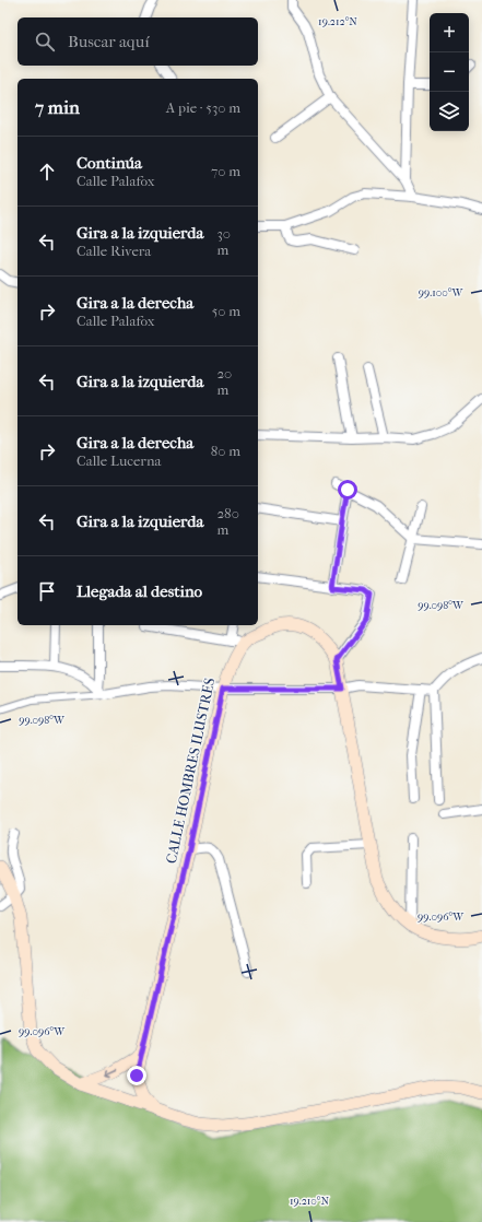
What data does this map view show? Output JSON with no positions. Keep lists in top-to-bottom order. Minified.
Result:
{"streets":{"main road":["CALLE HOMBRES ILUSTRES"]},"page":{"map_buttons":["+","−"],"search":"Buscar aquí","heading":["7 min","A pie · 530 m"],"list":[["Continúa","Calle Palafox","70 m"],["Gira a la izquierda","Calle Rivera","30 m"],["Gira a la derecha","Calle Palafox","50 m"],["Gira a la izquierda","20 m"],["Gira a la derecha","Calle Lucerna","80 m"],["Gira a la izquierda","280 m"],"Llegada al destino"]},"coordinates":["19.212°N","99.100°W","99.098°W","99.096°W","19.210°N"]}
